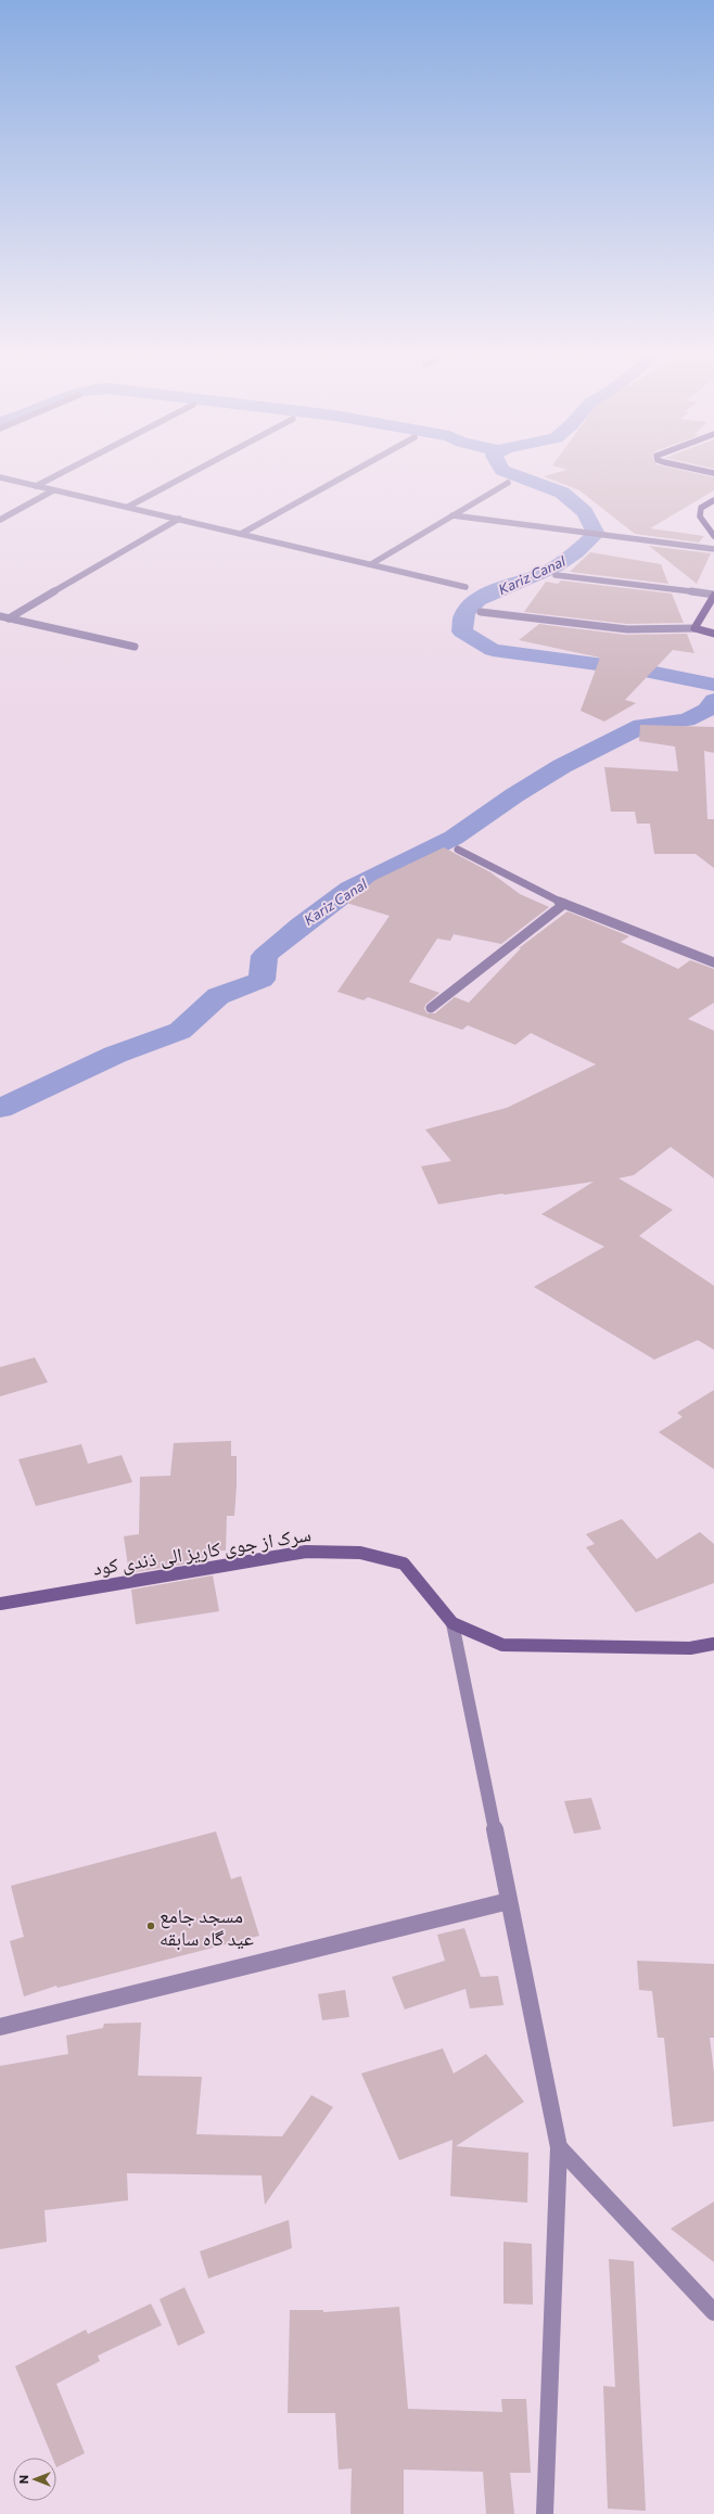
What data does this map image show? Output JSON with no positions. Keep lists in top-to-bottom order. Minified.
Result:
{"streets":{"street":["سرک از جوی کاریز الی ذندی کود"]},"water":["Kariz Canal"],"places":["مسجد جامع عید گاه سابقه"],"north":"left"}
